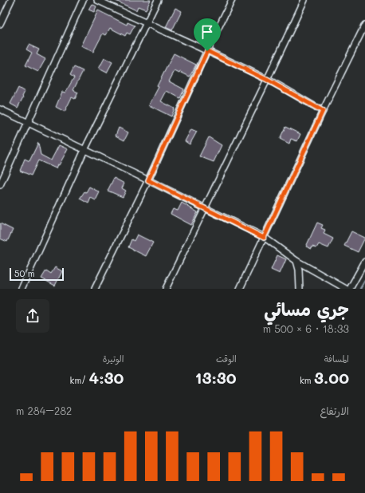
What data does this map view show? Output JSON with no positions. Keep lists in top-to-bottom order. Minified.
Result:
{"scale_bar":"50 m","page":{"scale":"50 m","heading":["جري مسائي","18:33 · 6 × 500 m"],"stats":[["المسافة","3.00 km"],["الوقت","13:30"],["الوتيرة","4:30 /km"]],"chart":["الارتفاع","282–284 m"]}}
